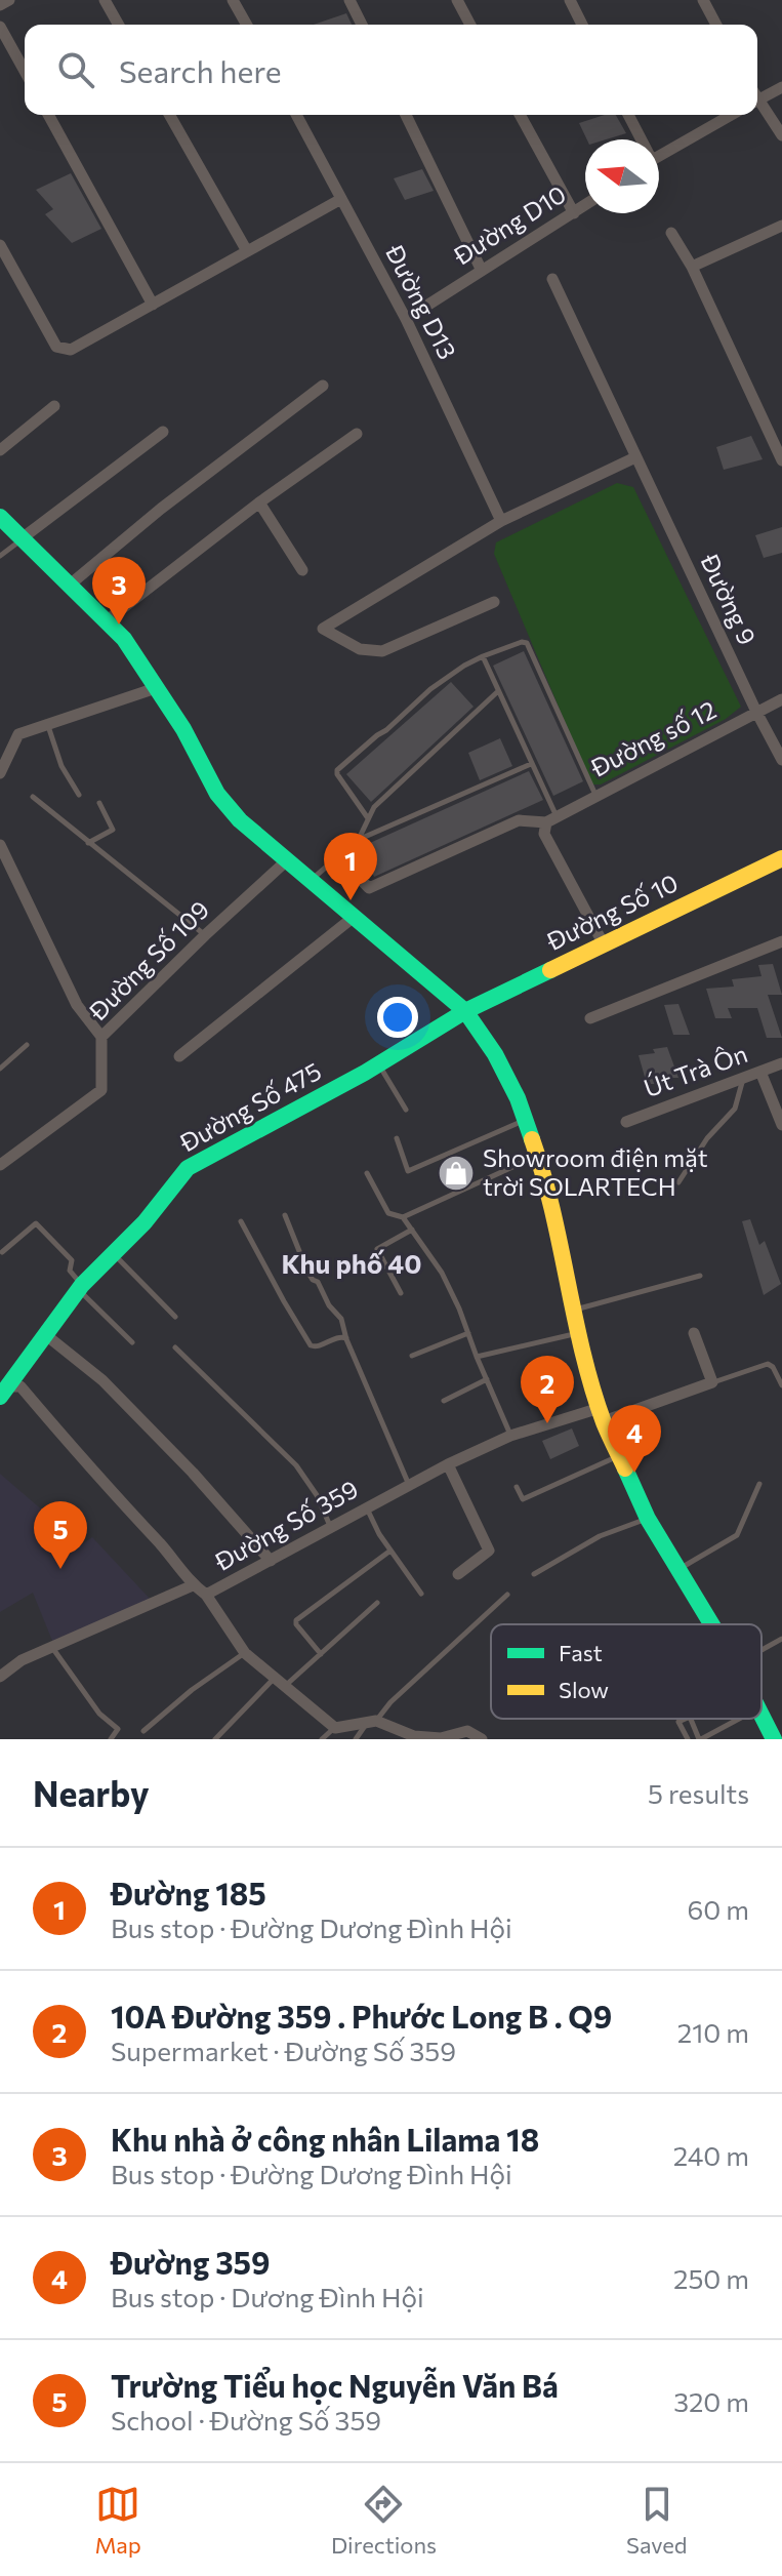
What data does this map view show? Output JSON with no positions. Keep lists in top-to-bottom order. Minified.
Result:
{"streets":{"street":["Đường D10","Đường D13","Đường 9","Đường số 12","Đường Số 10","Đường Số 109","Út Trà Ôn","Đường Số 475","Đường Số 359"]},"crossings":[["Đường D10","Đường D13"],["Đường 9","Đường số 12"],["Đường Số 10","Đường Số 475"]],"districts":["Khu phố 40"],"places":{"shop":["Showroom điện mặt trời SOLARTECH"]},"legend":["Fast","Slow"],"north":"left","page":{"search":"Search here","pins":["3","1","2","4","5"],"heading":["Nearby","5 results"],"list":[{"mark":"1","name":"Đường 185","note":"Bus stop · Đường Dương Đình Hội","value":"60 m"},{"mark":"2","name":"10A Đường 359 . Phước Long B . Q9","note":"Supermarket · Đường Số 359","value":"210 m"},{"mark":"3","name":"Khu nhà ở công nhân Lilama 18","note":"Bus stop · Đường Dương Đình Hội","value":"240 m"},{"mark":"4","name":"Đường 359","note":"Bus stop · Dương Đình Hội","value":"250 m"},{"mark":"5","name":"Trường Tiểu học Nguyễn Văn Bá","note":"School · Đường Số 359","value":"320 m"}],"nav":["Map","Directions","Saved"]}}
